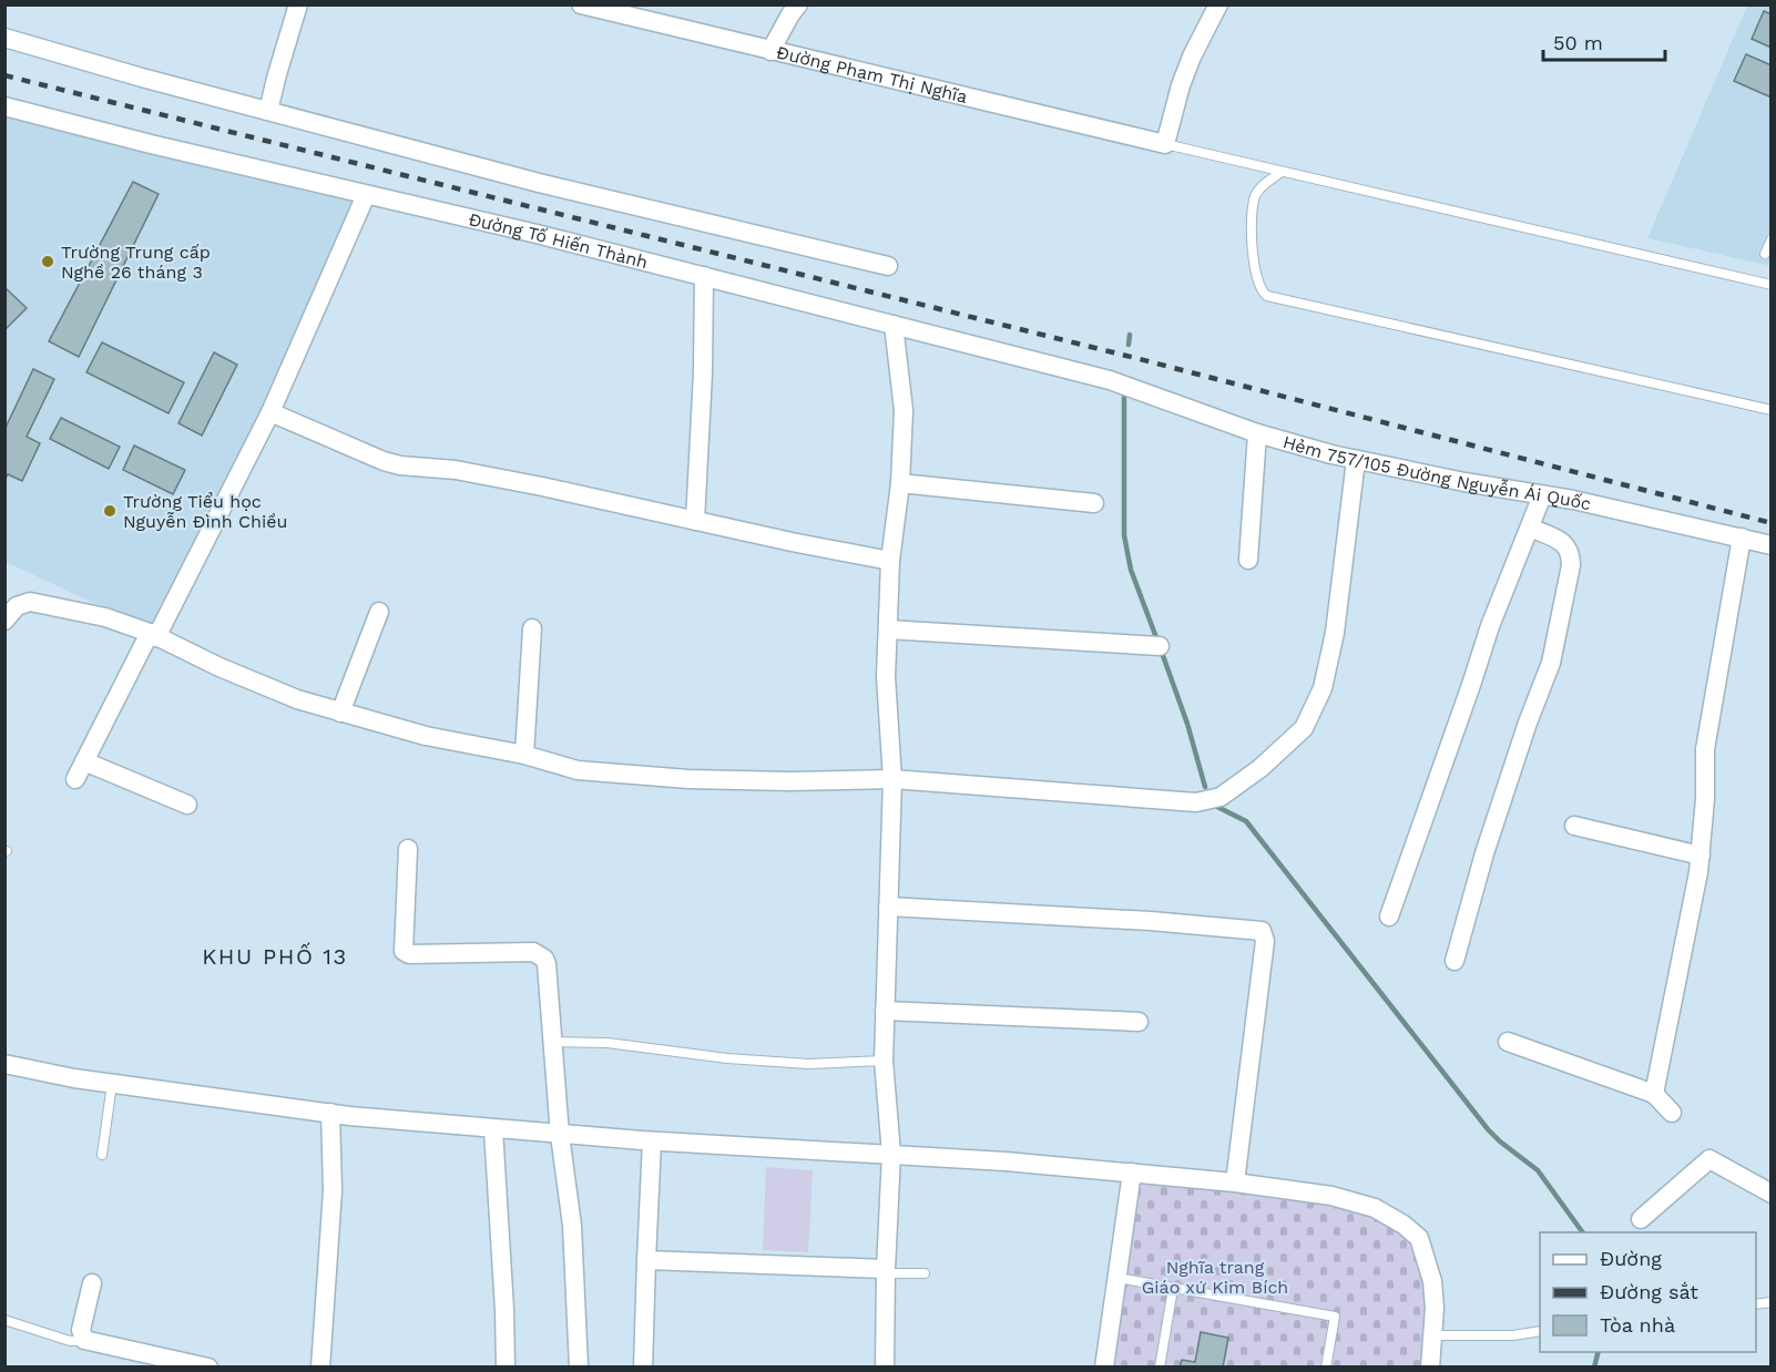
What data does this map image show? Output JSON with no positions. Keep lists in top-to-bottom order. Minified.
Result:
{"streets":{"street":["Đường Phạm Thị Nghĩa","Đường Tố Hiến Thành","Hẻm 757/105 Đường Nguyễn Ái Quốc"]},"crossings":[["Đường Tố Hiến Thành","Hẻm 757/105 Đường Nguyễn Ái Quốc"]],"districts":["KHU PHỐ 13"],"parks":["Nghĩa trang Giáo xứ Kim Bích"],"places":["Trường Trung cấp Nghề 26 tháng 3","Trường Tiểu học Nguyễn Đình Chiều"],"legend":["Đường","Đường sắt","Tòa nhà"],"scale_bar":"50 m"}
